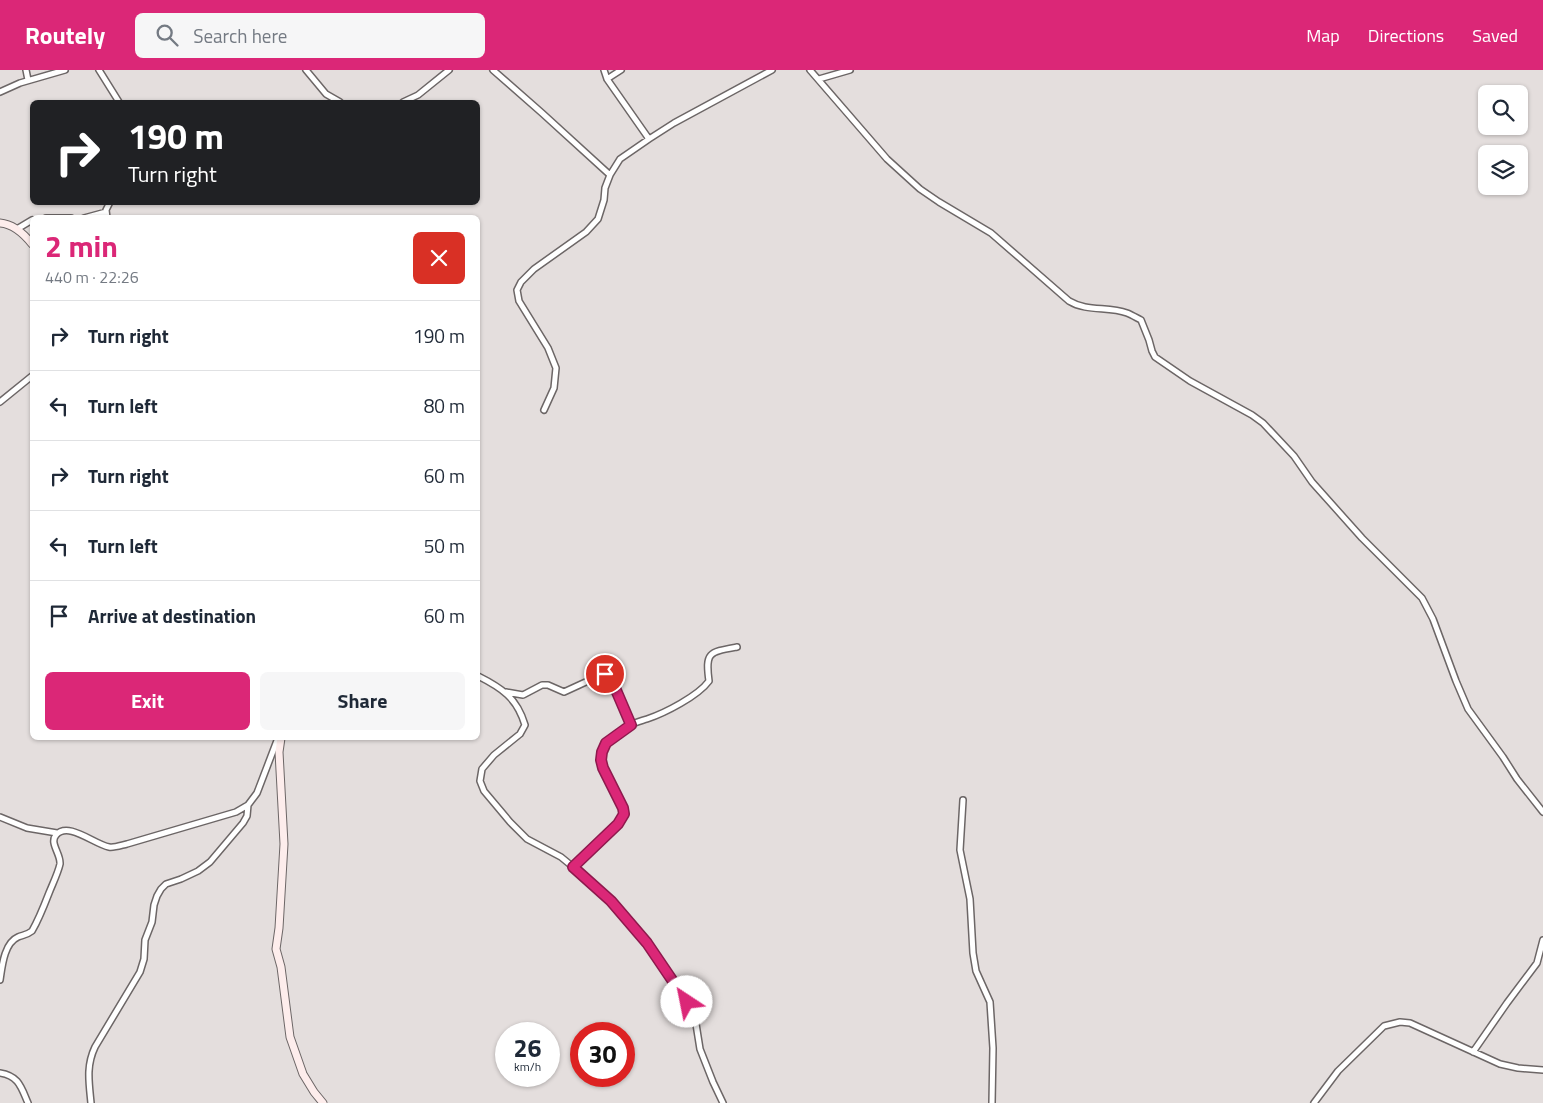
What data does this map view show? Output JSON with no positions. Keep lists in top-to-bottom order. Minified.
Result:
{"page":{"header":"Routely","search":"Search here","nav":["Map","Directions","Saved"],"turn":["190 m","Turn right"],"heading":["2 min","440 m · 22:26"],"list":[{"name":"Turn right","value":"190 m"},{"name":"Turn left","value":"80 m"},{"name":"Turn right","value":"60 m"},{"name":"Turn left","value":"50 m"},{"name":"Arrive at destination","value":"60 m"}],"buttons":["Exit","Share"],"speed":"26 km/h","limit":"30"}}
